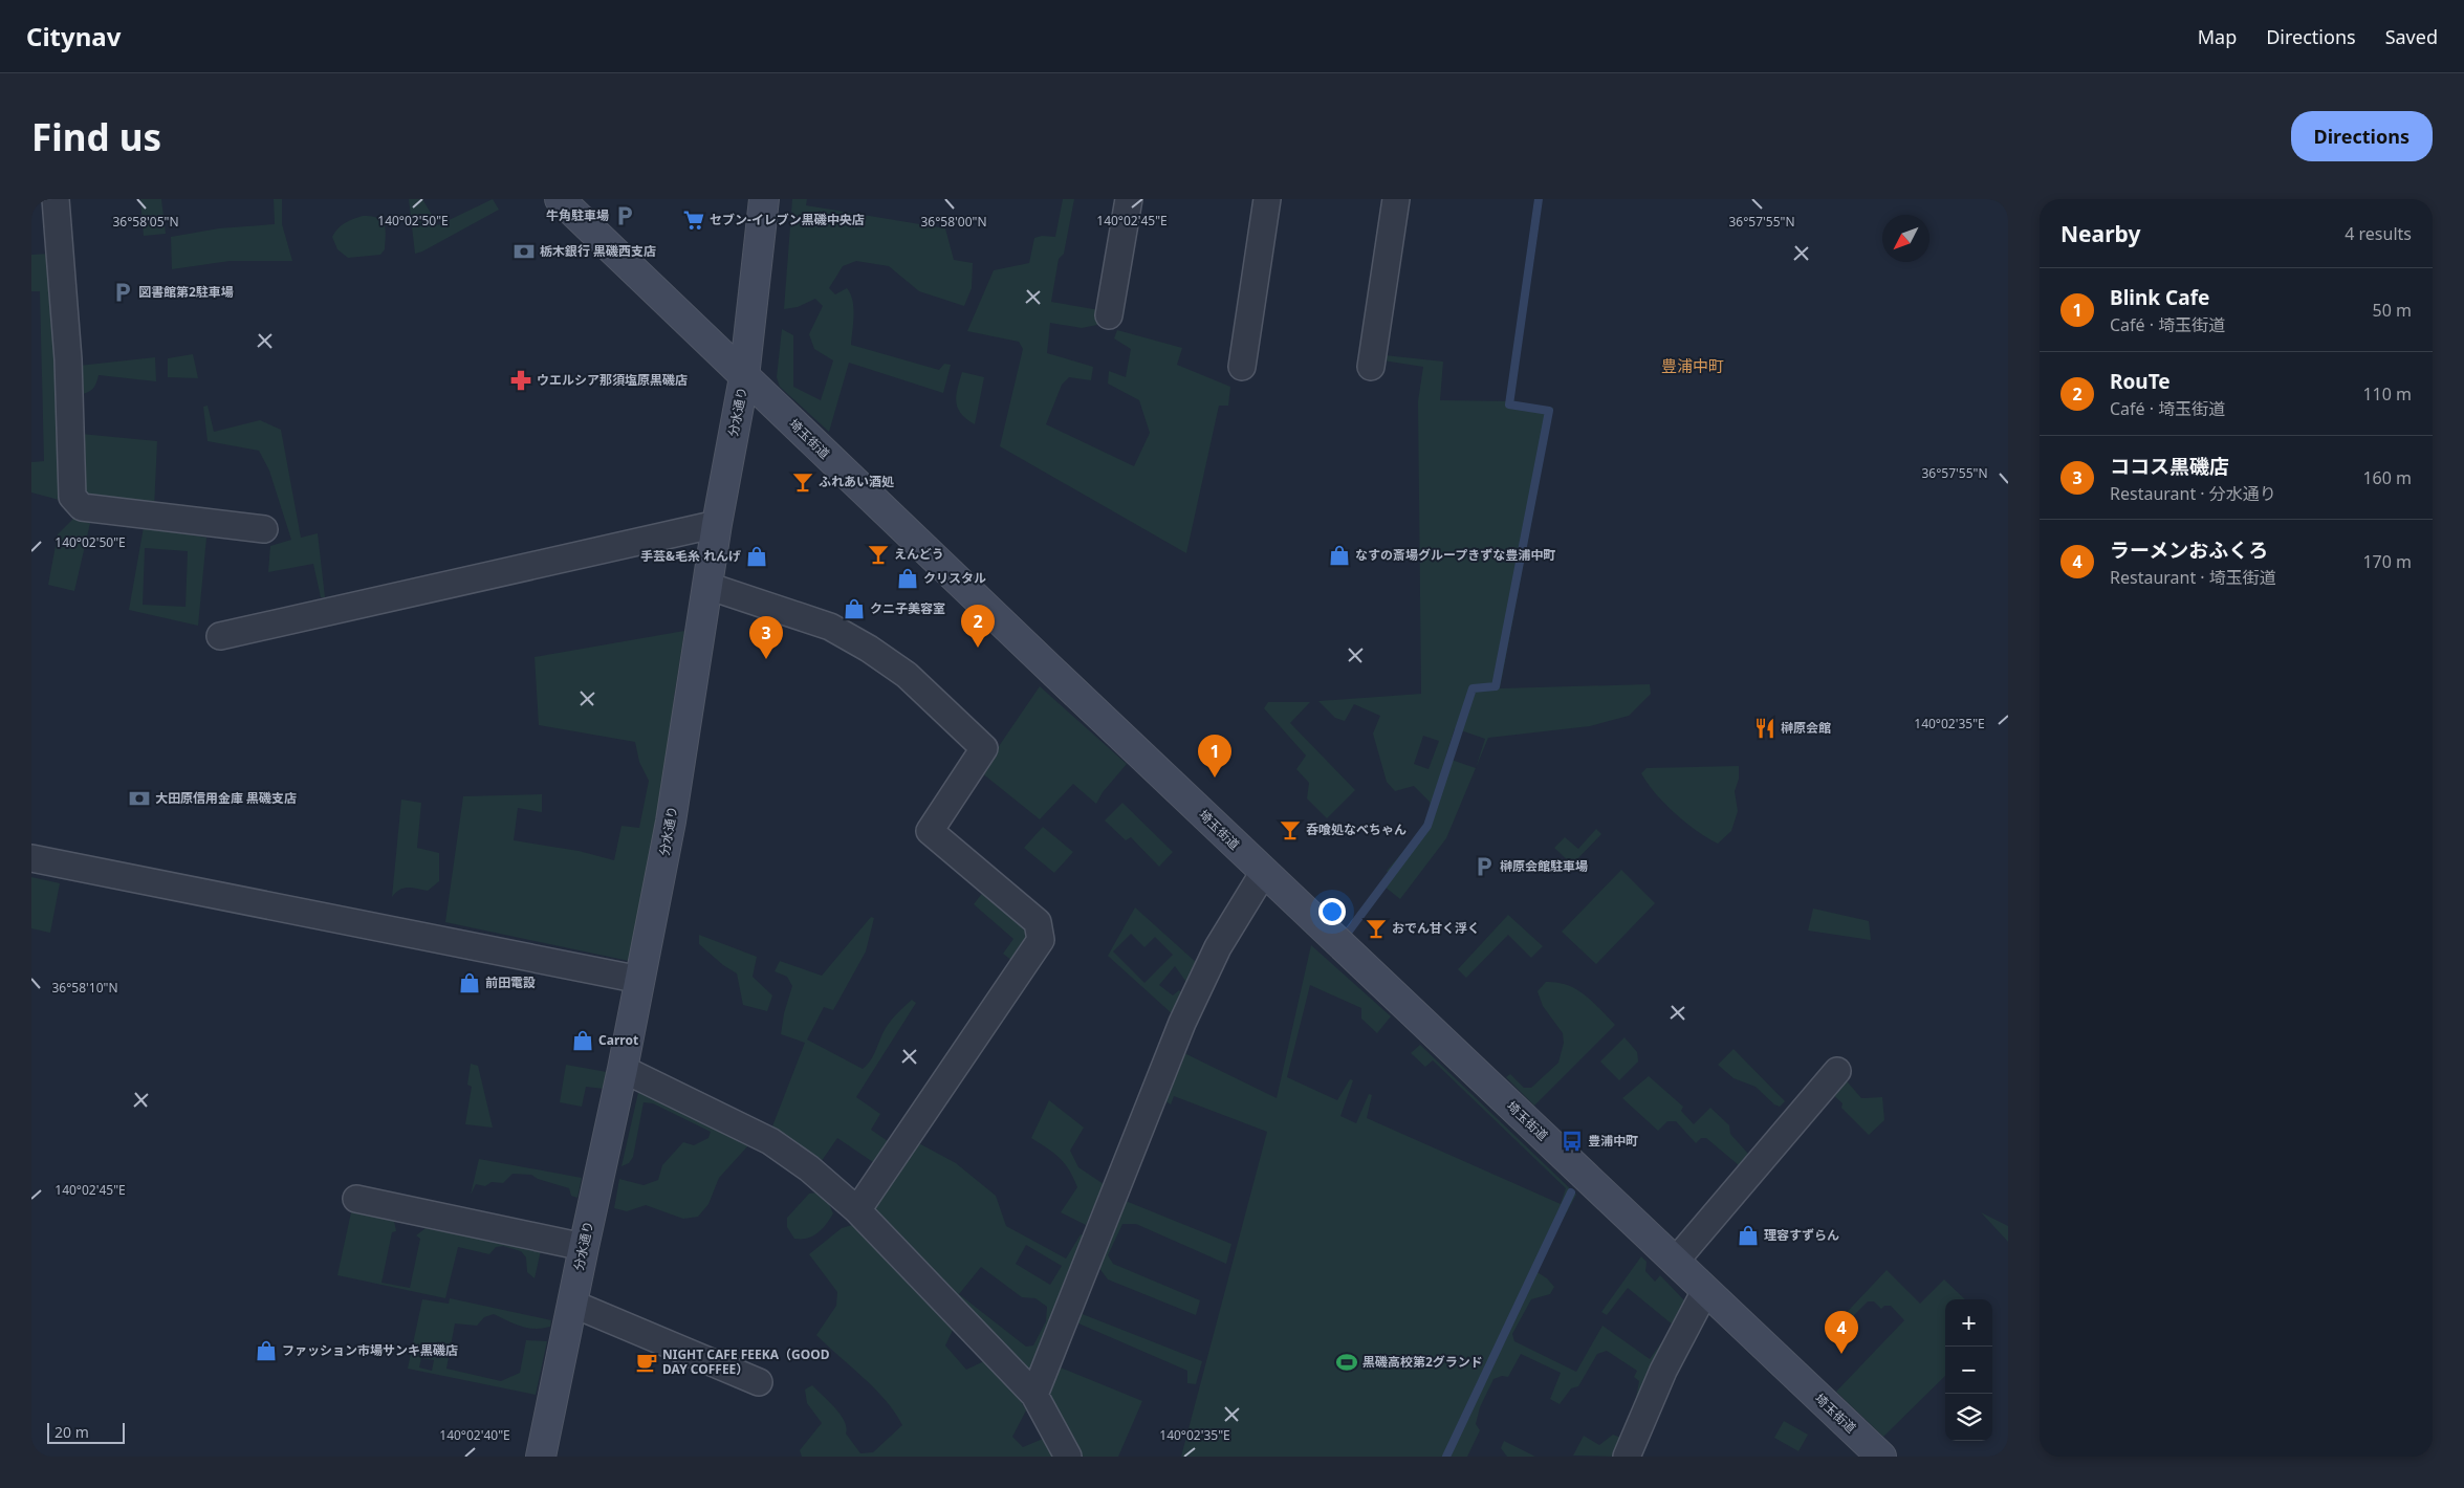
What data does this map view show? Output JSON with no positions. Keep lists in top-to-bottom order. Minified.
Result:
{"streets":{"street":["分水通り","埼玉街道"]},"crossings":[["分水通り","埼玉街道"]],"districts":["豊浦中町"],"places":{"parking":["牛角駐車場","図書館第2駐車場","榊原会館駐車場"],"supermarket":["セブン-イレブン黒磯中央店"],"bank":["栃木銀行 黒磯西支店","大田原信用金庫 黒磯支店"],"pharmacy":["ウエルシア那須塩原黒磯店"],"bar":["ふれあい酒処","えんどう","呑喰処なべちゃん","おでん甘く浮く"],"shop":["なすの斎場グループきずな豊浦中町","手芸&毛糸 れんげ","クリスタル","クニ子美容室","前田電設","Carrot","理容すずらん","ファッション市場サンキ黒磯店"],"restaurant":["榊原会館"],"bus stop":["豊浦中町"],"cafe":["NIGHT CAFE FEEKA（GOOD DAY COFFEE）"],"sports":["黒磯高校第2グランド"]},"scale_bar":"20 m","north":"bottom left","page":{"header":"Citynav","nav":["Map","Directions","Saved"],"buttons":"Directions","title":"Find us","heading":["Nearby","4 results"],"list":[{"mark":"1","name":"Blink Cafe","note":"Café · 埼玉街道","value":"50 m"},{"mark":"2","name":"RouTe","note":"Café · 埼玉街道","value":"110 m"},{"mark":"3","name":"ココス黒磯店","note":"Restaurant · 分水通り","value":"160 m"},{"mark":"4","name":"ラーメンおふくろ","note":"Restaurant · 埼玉街道","value":"170 m"}],"pins":["2","3","1","4"],"map_buttons":["+","−"],"scale":"20 m"},"coordinates":["140°02'50\"E","140°02'45\"E","36°58'05\"N","36°58'00\"N","36°57'55\"N","140°02'35\"E","36°58'10\"N","140°02'40\"E"]}
